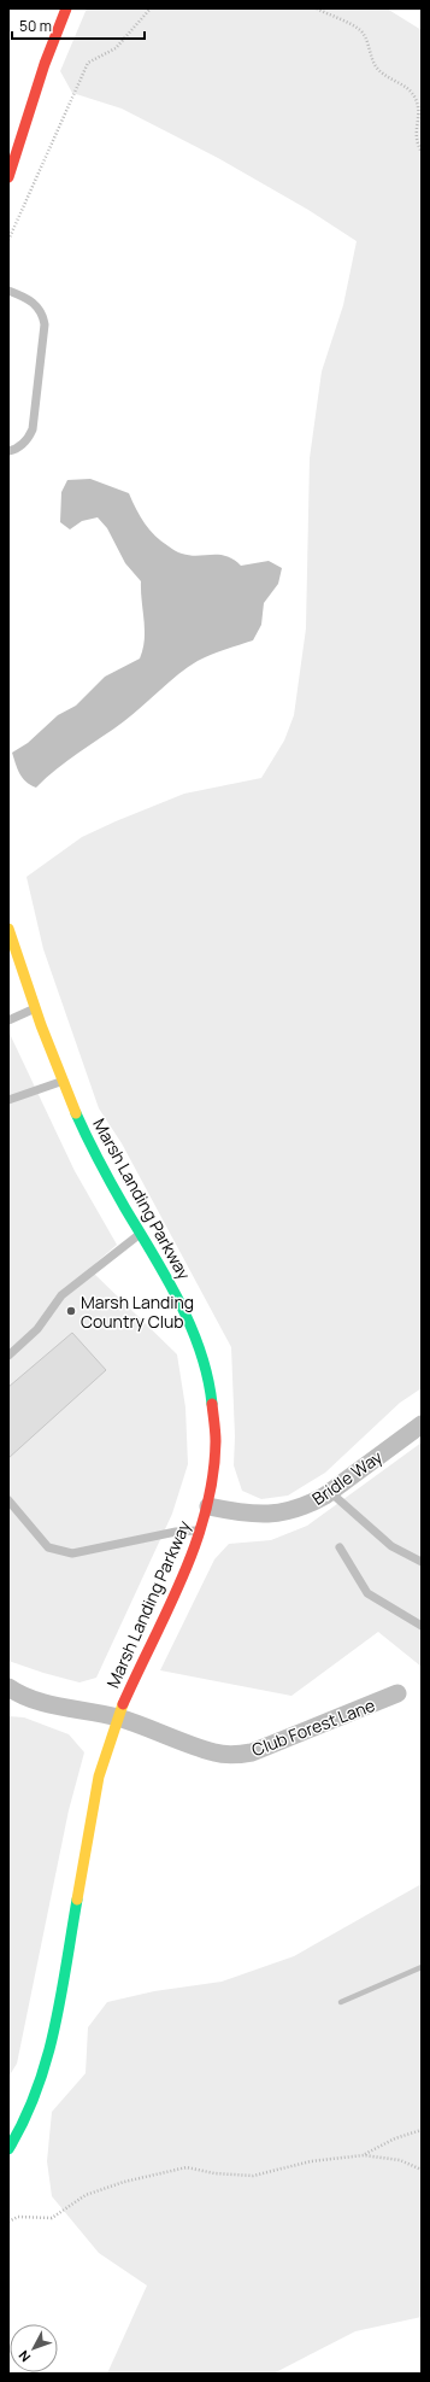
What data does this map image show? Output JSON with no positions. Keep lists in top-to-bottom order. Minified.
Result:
{"streets":{"street":["Marsh Landing Parkway","Bridle Way","Club Forest Lane"]},"crossings":[["Marsh Landing Parkway","Bridle Way"],["Marsh Landing Parkway","Club Forest Lane"]],"places":["Marsh Landing Country Club"],"scale_bar":"50 m","north":"bottom left"}
